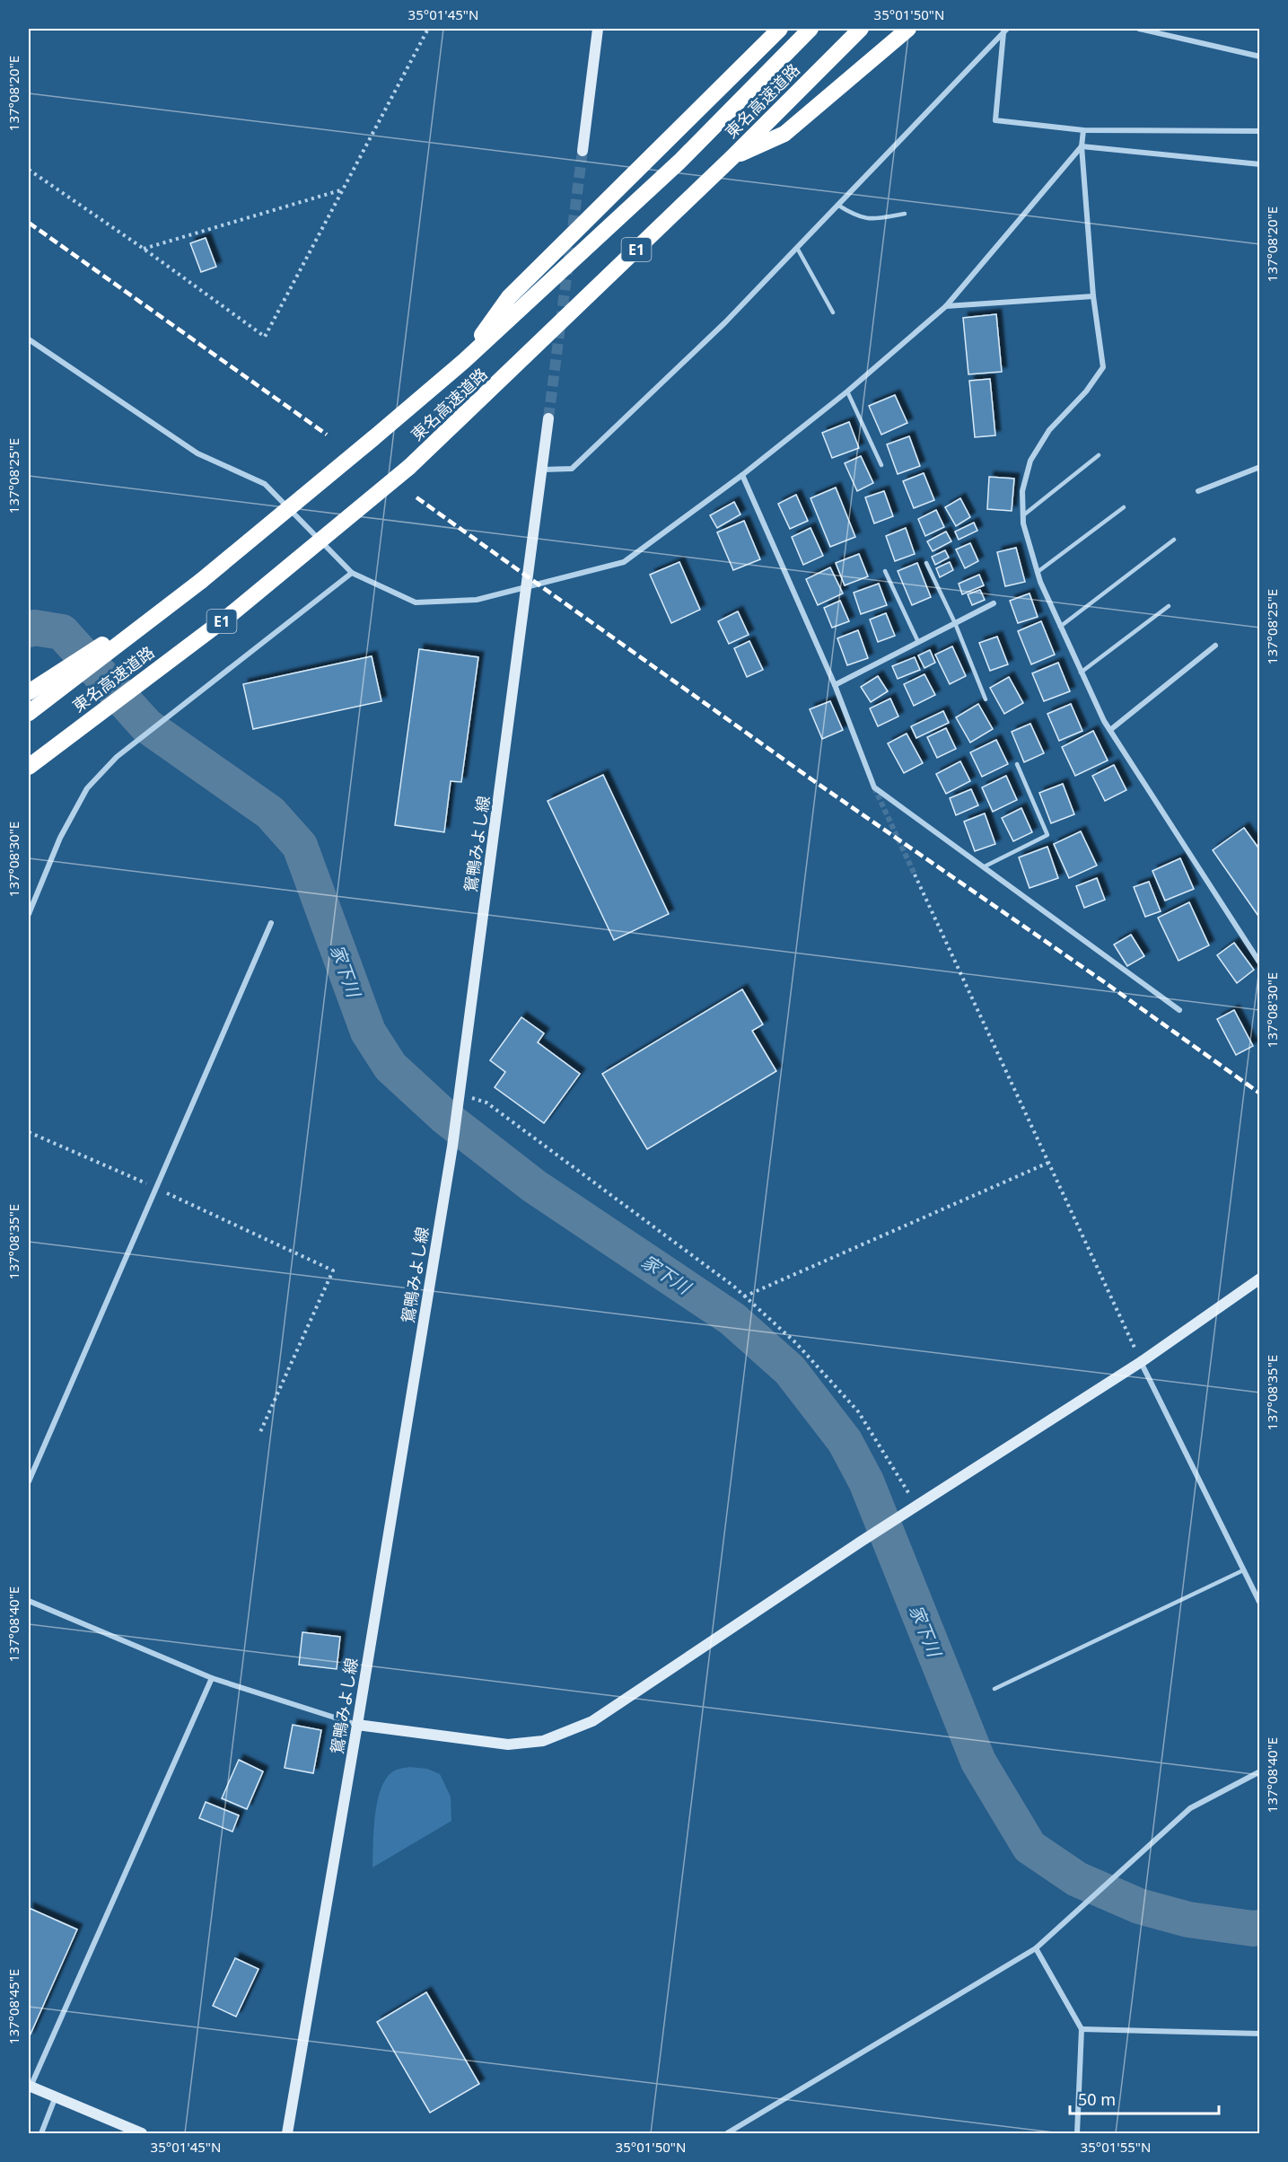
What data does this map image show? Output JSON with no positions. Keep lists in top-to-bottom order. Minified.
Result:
{"streets":{"highway":["東名高速道路","E1"],"main road":["鴛鴨みよし線"]},"water":["家下川"],"scale_bar":"50 m","coordinates":["35°01'45\"N","35°01'50\"N","137°08'20\"E","137°08'25\"E","137°08'30\"E","137°08'35\"E","137°08'40\"E","137°08'45\"E","35°01'55\"N"]}
